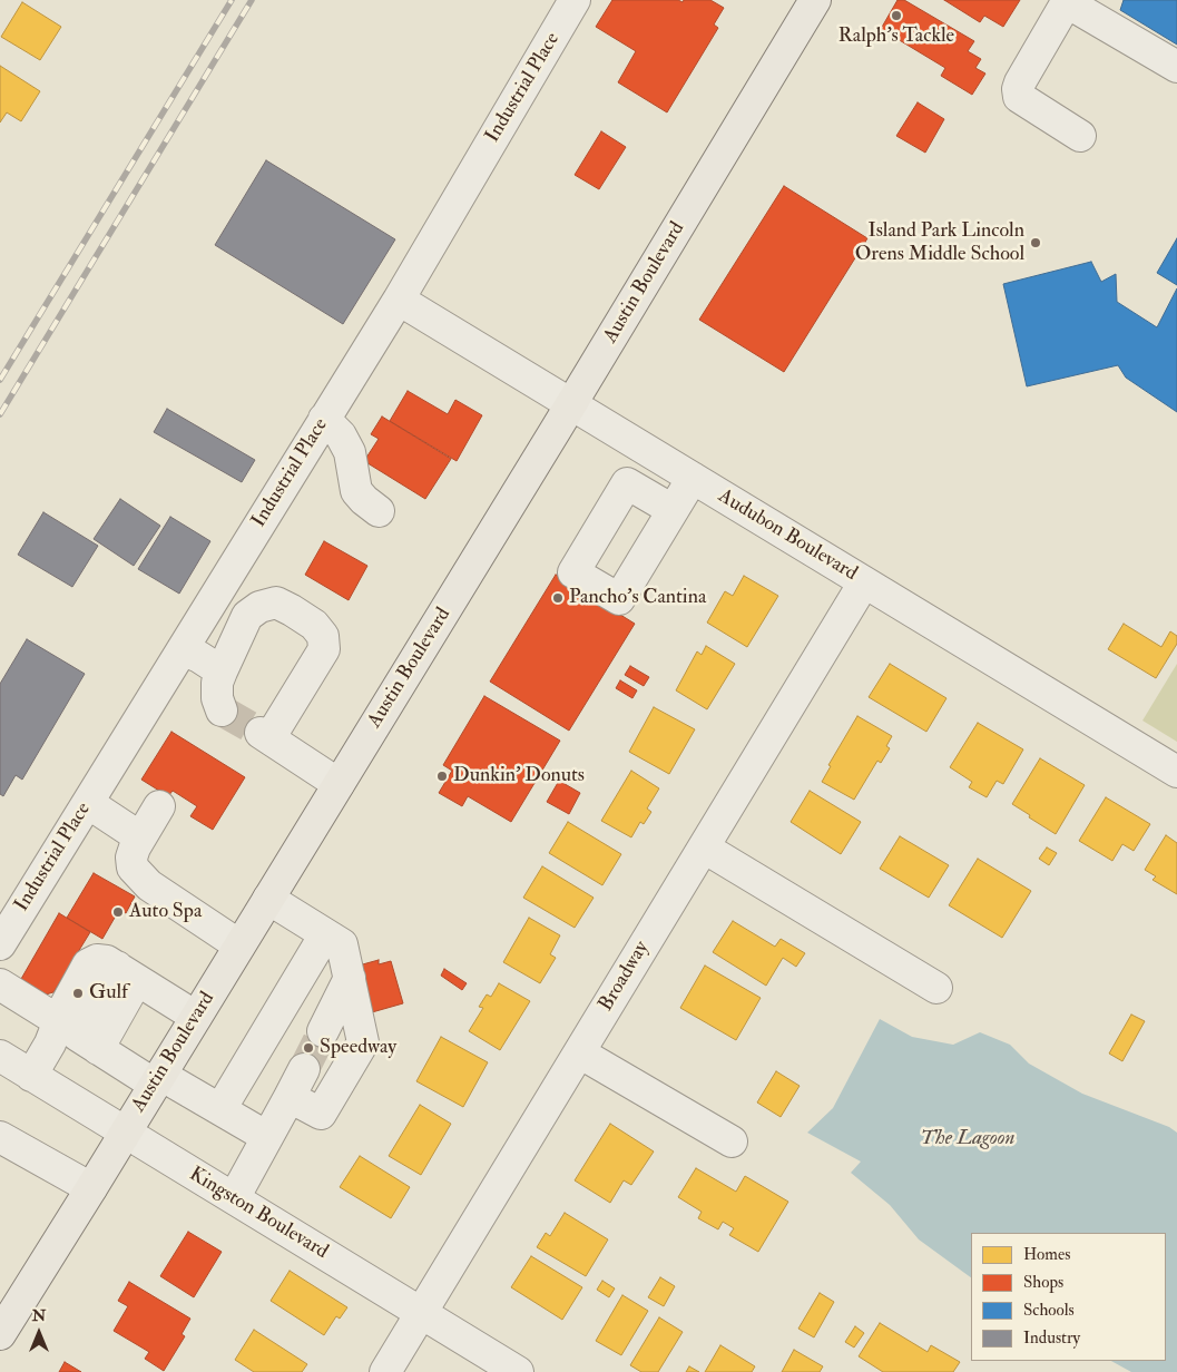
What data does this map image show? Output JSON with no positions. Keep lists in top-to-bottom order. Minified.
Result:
{"streets":{"main road":["Austin Boulevard"],"street":["Industrial Place","Audubon Boulevard","Broadway","Kingston Boulevard"]},"crossings":[["Industrial Place","Audubon Boulevard"],["Austin Boulevard","Audubon Boulevard"],["Austin Boulevard","Kingston Boulevard"],["Audubon Boulevard","Broadway"],["Broadway","Kingston Boulevard"]],"water":["The Lagoon"],"places":["Ralph's Tackle","Island Park Lincoln Orens Middle School","Pancho's Cantina","Dunkin' Donuts","Auto Spa","Gulf","Speedway"],"legend":["Homes","Shops","Schools","Industry"],"north":"top"}
